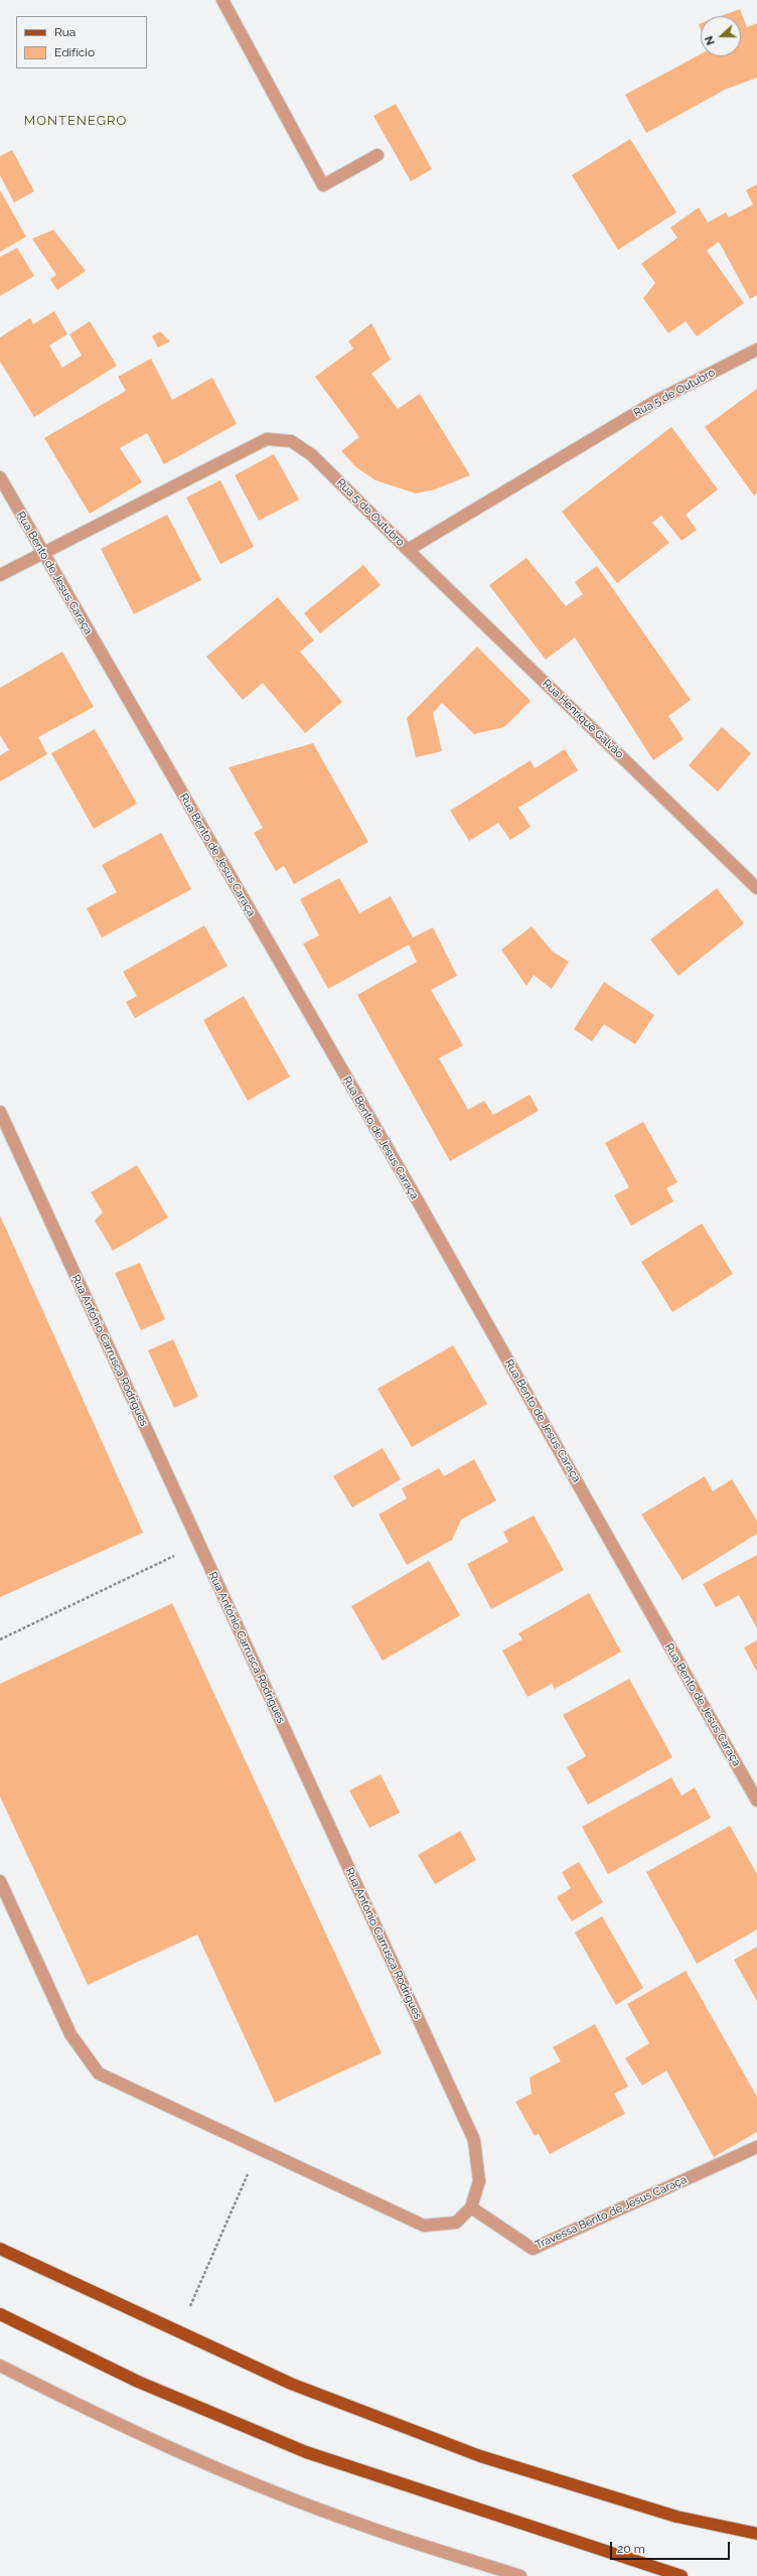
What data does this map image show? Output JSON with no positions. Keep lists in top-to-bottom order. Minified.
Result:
{"streets":{"street":["Rua 5 de Outubro","Rua Bento de Jesus Caraça","Rua Henrique Galvão","Rua António Carrusca Rodrigues","Travessa Bento de Jesus Caraça"]},"crossings":[["Rua 5 de Outubro","Rua Bento de Jesus Caraça"],["Rua 5 de Outubro","Rua Henrique Galvão"],["Rua António Carrusca Rodrigues","Travessa Bento de Jesus Caraça"]],"districts":["MONTENEGRO"],"legend":["Rua","Edifício"],"scale_bar":"20 m","north":"left"}
